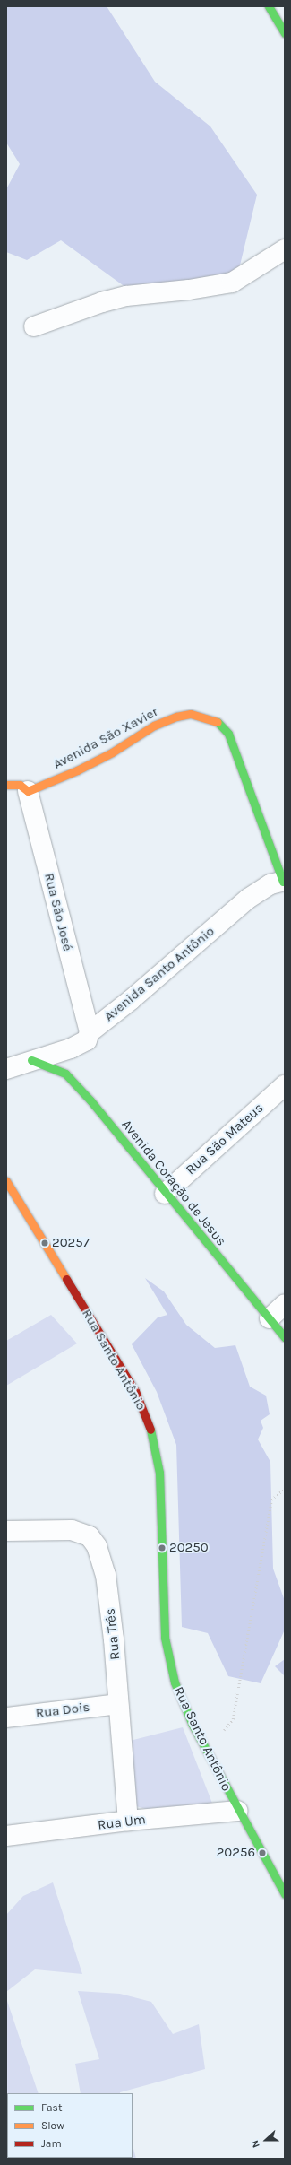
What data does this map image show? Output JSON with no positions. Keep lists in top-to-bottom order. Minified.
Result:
{"streets":{"main road":["Avenida São Xavier","Avenida Coração de Jesus","Rua Santo Antônio"],"street":["Rua São José","Avenida Santo Antônio","Rua São Mateus","Rua Três","Rua Dois","Rua Um"]},"crossings":[["Avenida São Xavier","Rua São José"],["Avenida São Xavier","Avenida Santo Antônio"],["Rua São José","Avenida Santo Antônio"],["Avenida Santo Antônio","Avenida Coração de Jesus"],["Rua São Mateus","Avenida Coração de Jesus"],["Rua Santo Antônio","Rua Um"],["Rua Três","Rua Dois"],["Rua Três","Rua Um"]],"places":["20257","20250","20256"],"legend":["Fast","Slow","Jam"],"north":"left"}
